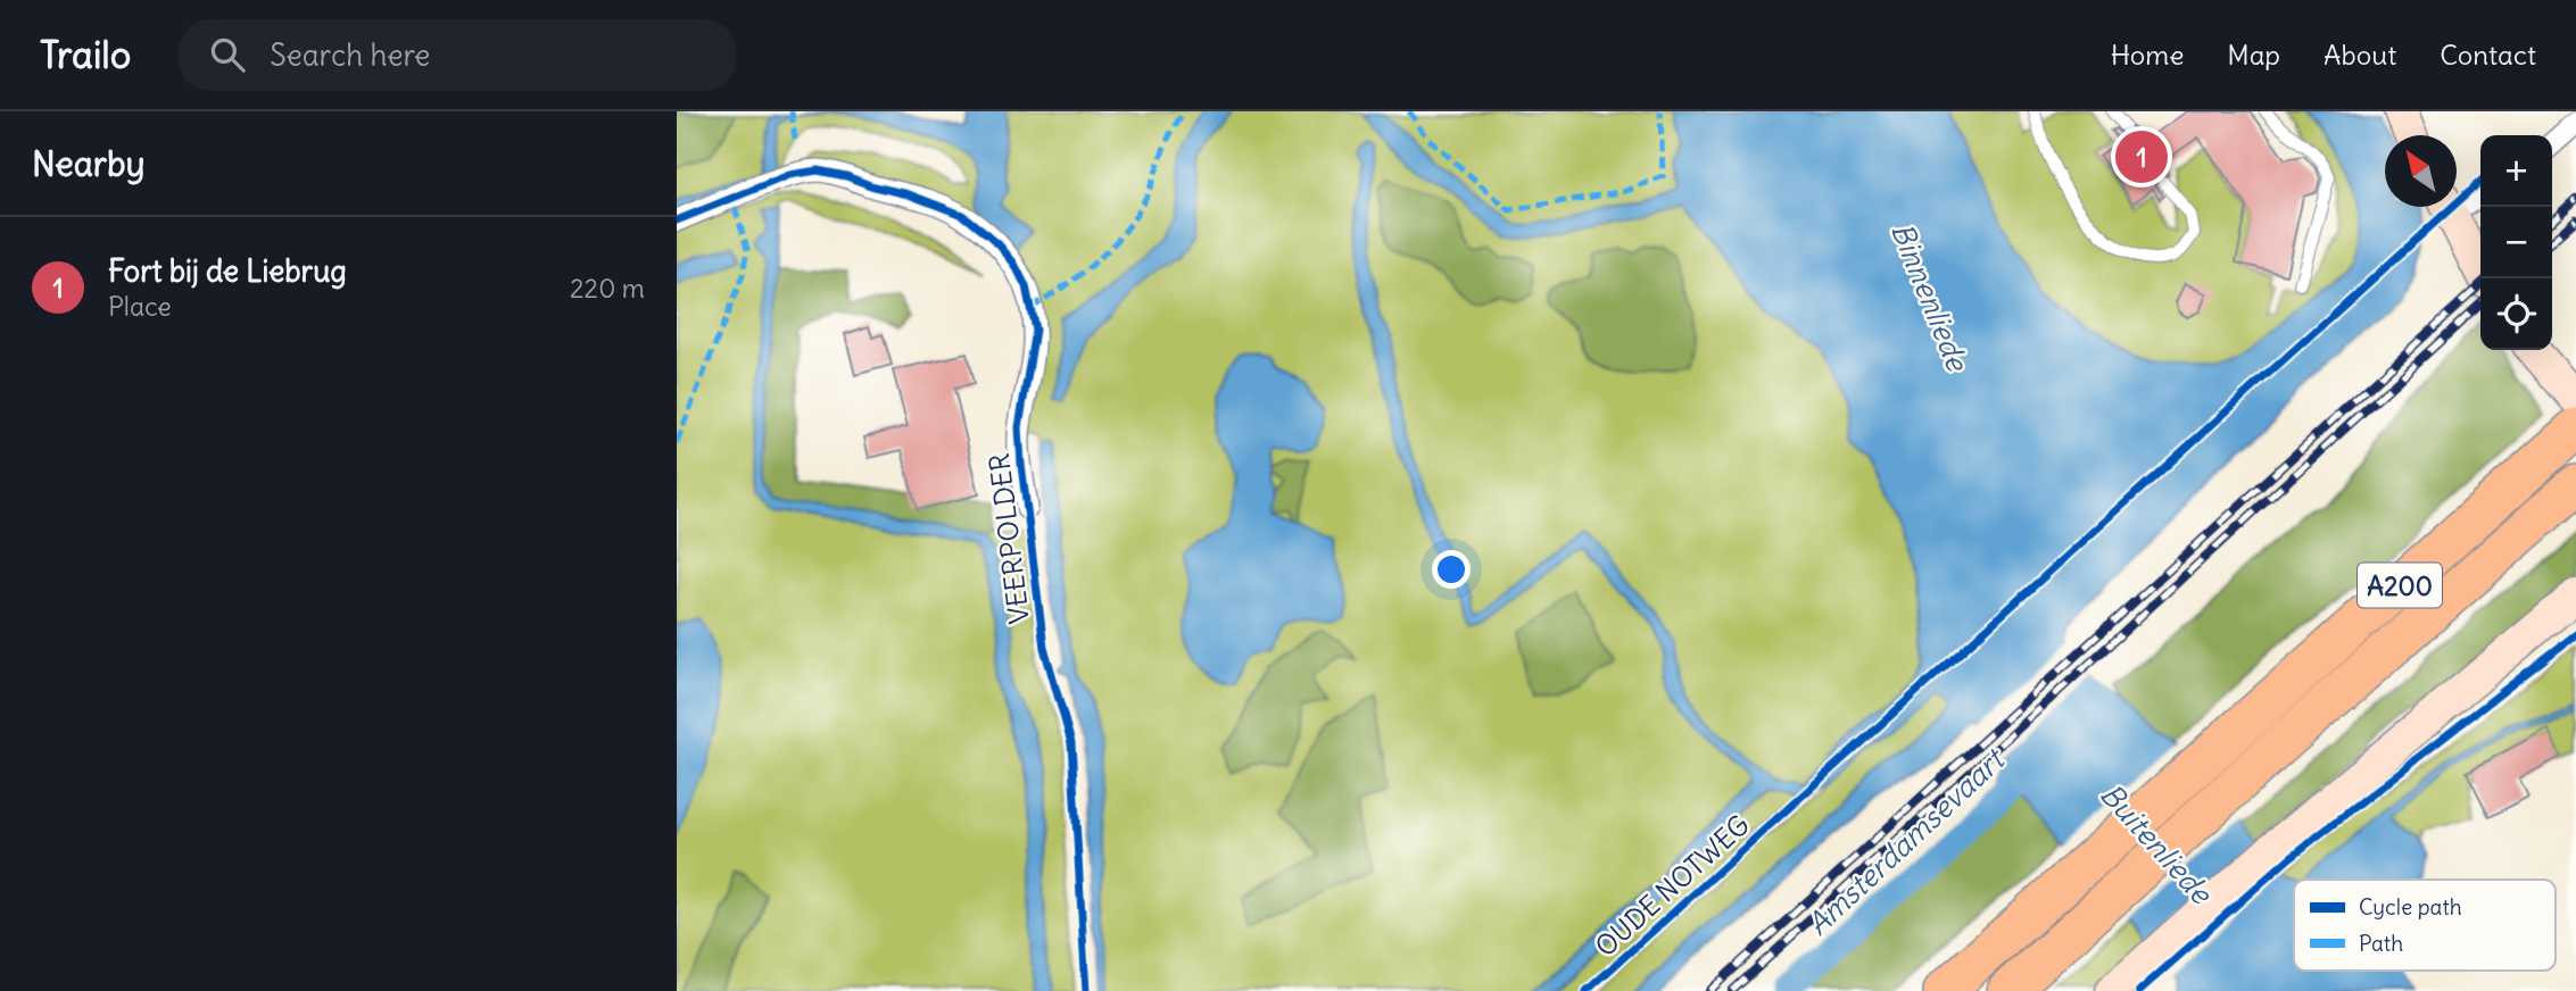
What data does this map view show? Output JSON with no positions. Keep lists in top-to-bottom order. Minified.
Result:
{"streets":{"highway":["A200"],"street":["VEERPOLDER"],"cycle path":["OUDE NOTWEG"]},"water":["Binnenliede","Amsterdamsevaart","Buitenliede"],"legend":["Cycle path","Path"],"north":"top left","page":{"header":"Trailo","search":"Search here","nav":["Home","Map","About","Contact"],"heading":"Nearby","pins":"1","map_buttons":["+","−"],"list":[{"mark":"1","name":"Fort bij de Liebrug","note":"Place","value":"220 m"}]}}
